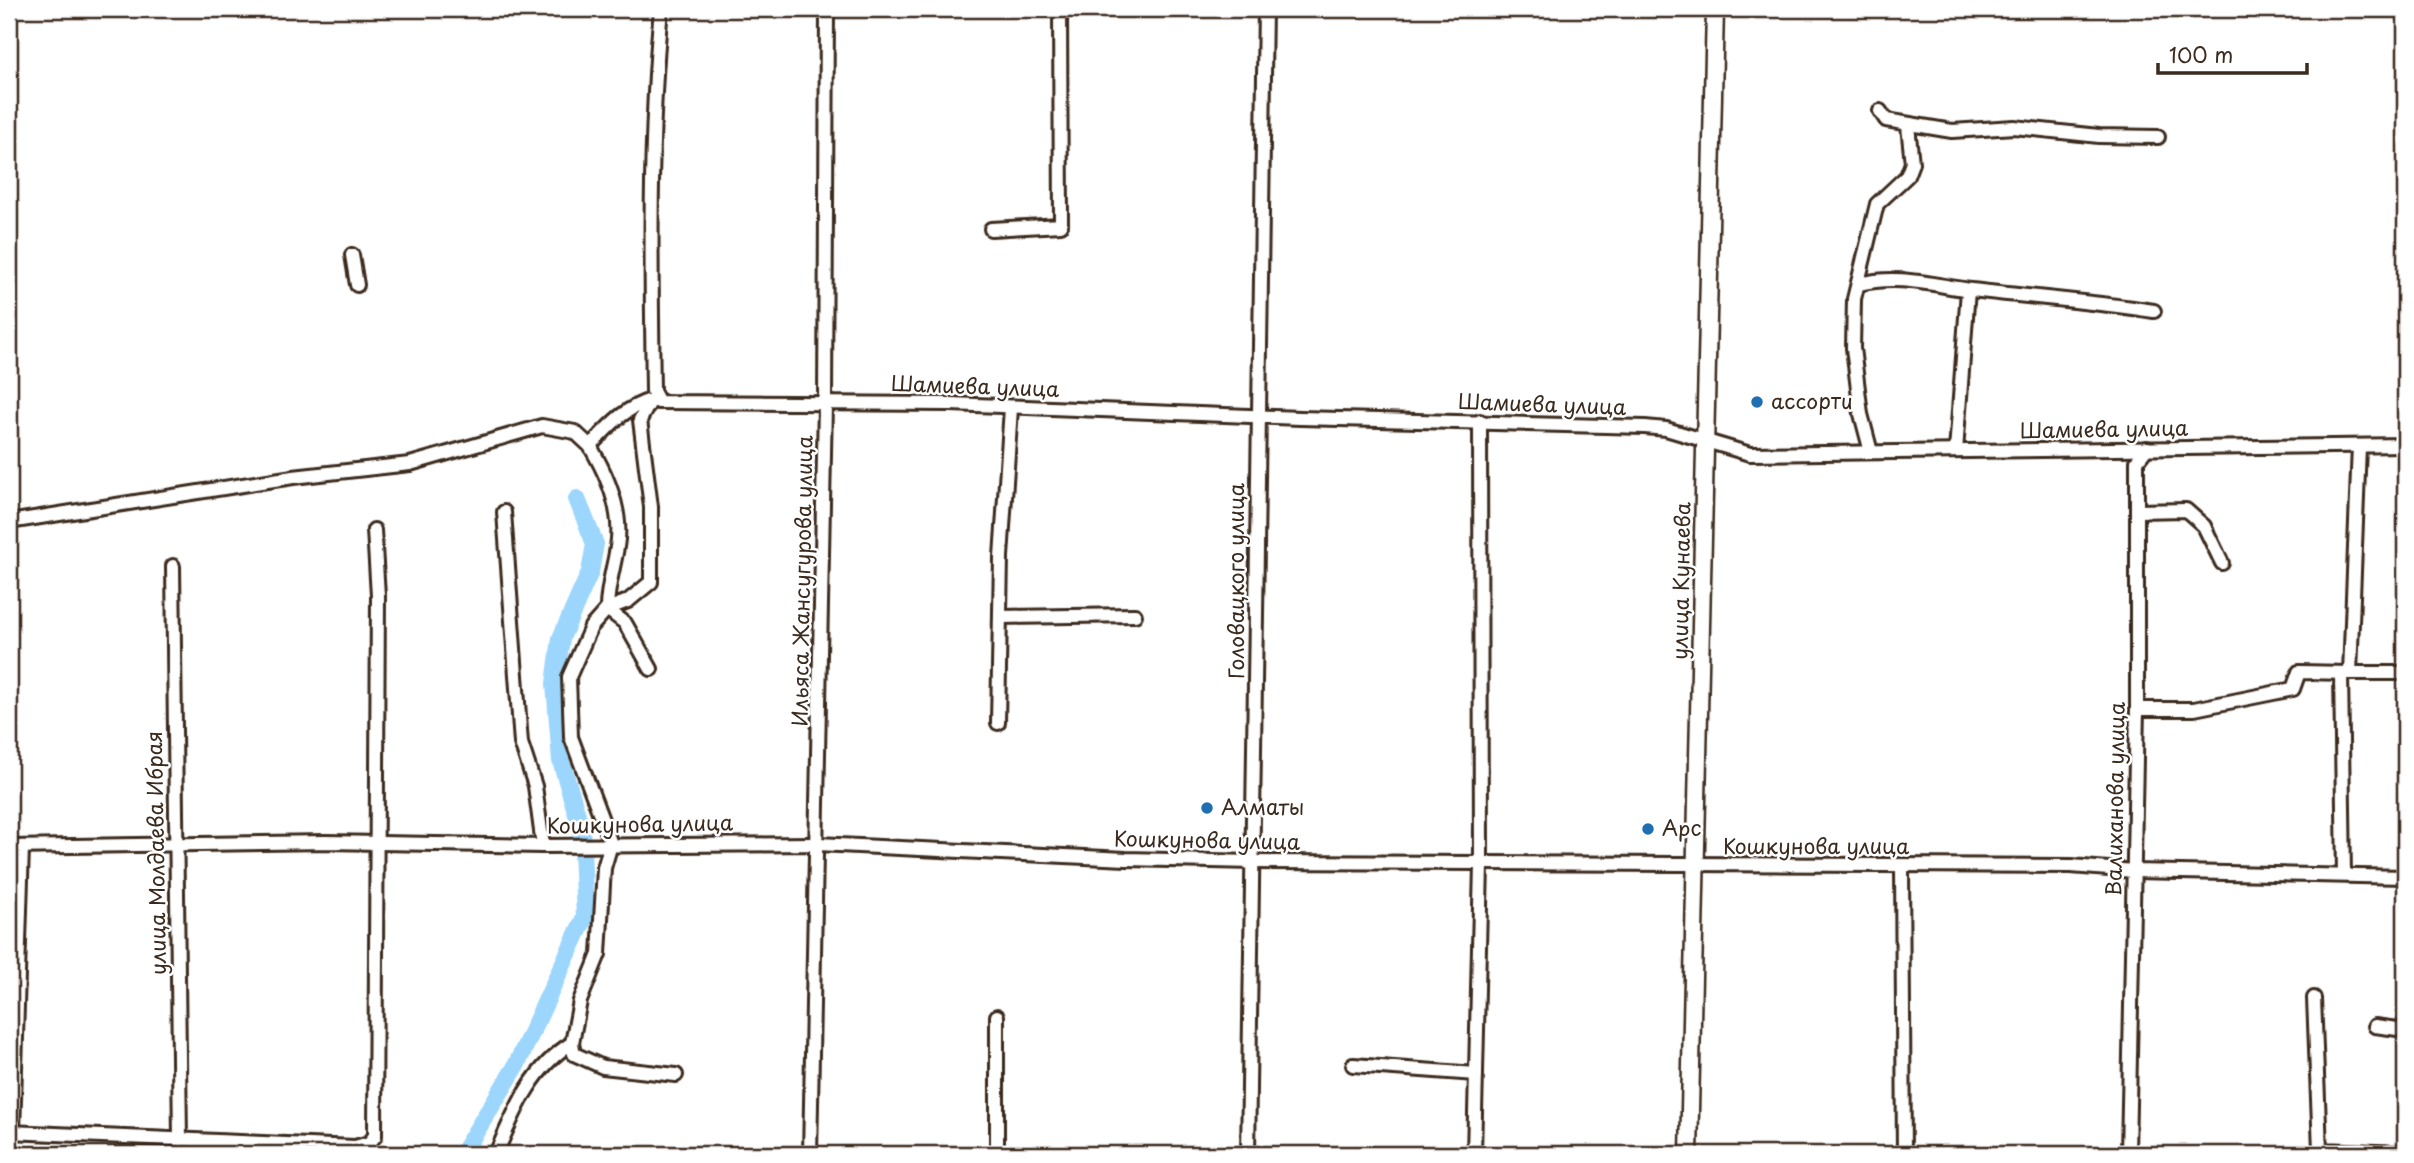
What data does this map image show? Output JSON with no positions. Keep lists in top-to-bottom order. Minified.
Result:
{"streets":{"main road":["улица Кунаева"],"street":["Шамиева улица","Ильяса Жансугурова улица","Головацкого улица","Валиханова улица","Кошкунова улица","улица Молдаева Ибрая"]},"crossings":[["Шамиева улица","Ильяса Жансугурова улица"],["Шамиева улица","Головацкого улица"],["Шамиева улица","улица Кунаева"],["Шамиева улица","Валиханова улица"],["Ильяса Жансугурова улица","Кошкунова улица"],["Головацкого улица","Кошкунова улица"],["улица Кунаева","Кошкунова улица"],["Валиханова улица","Кошкунова улица"],["Кошкунова улица","улица Молдаева Ибрая"]],"places":["ассорти","Алматы","Арс"],"scale_bar":"100 m"}
